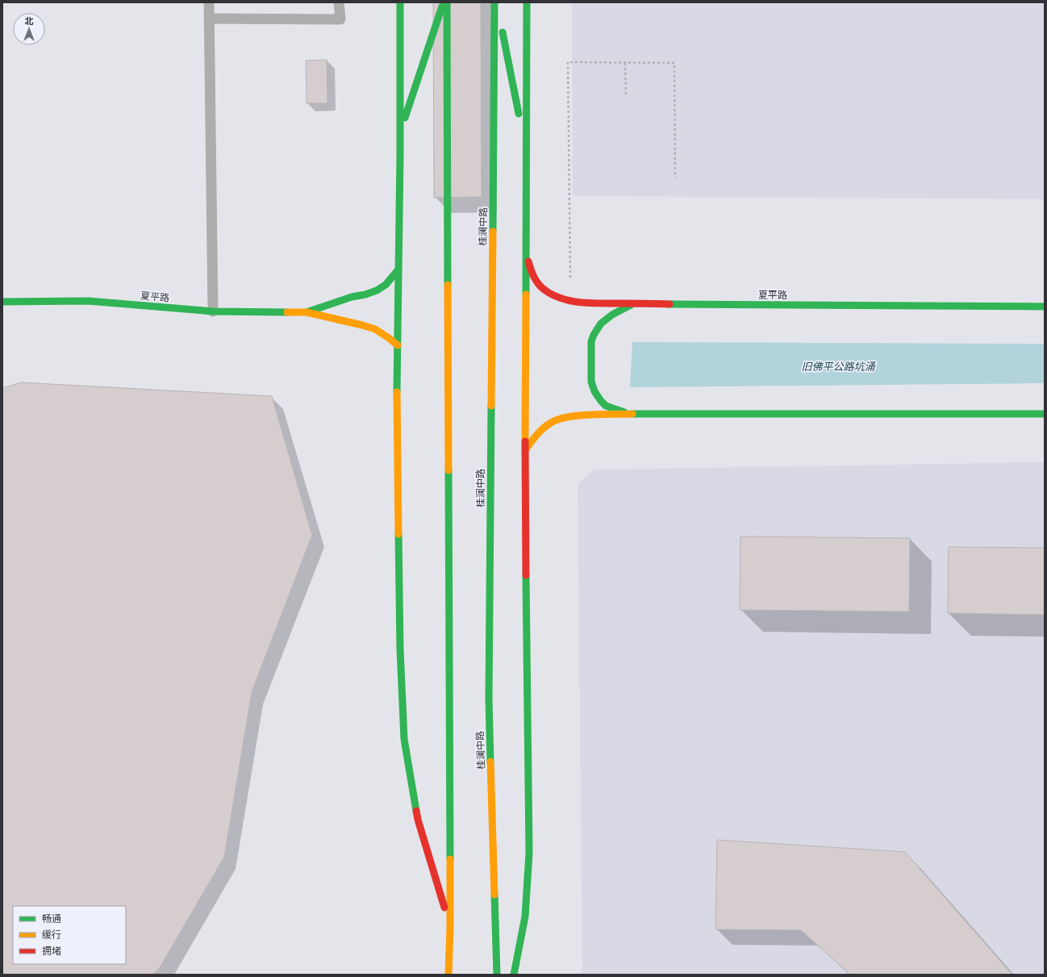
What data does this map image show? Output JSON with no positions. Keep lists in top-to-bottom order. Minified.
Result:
{"streets":{"main road":["桂澜中路","夏平路"]},"water":["旧佛平公路坑涌"],"legend":["畅通","缓行","拥堵"],"north":"top"}
